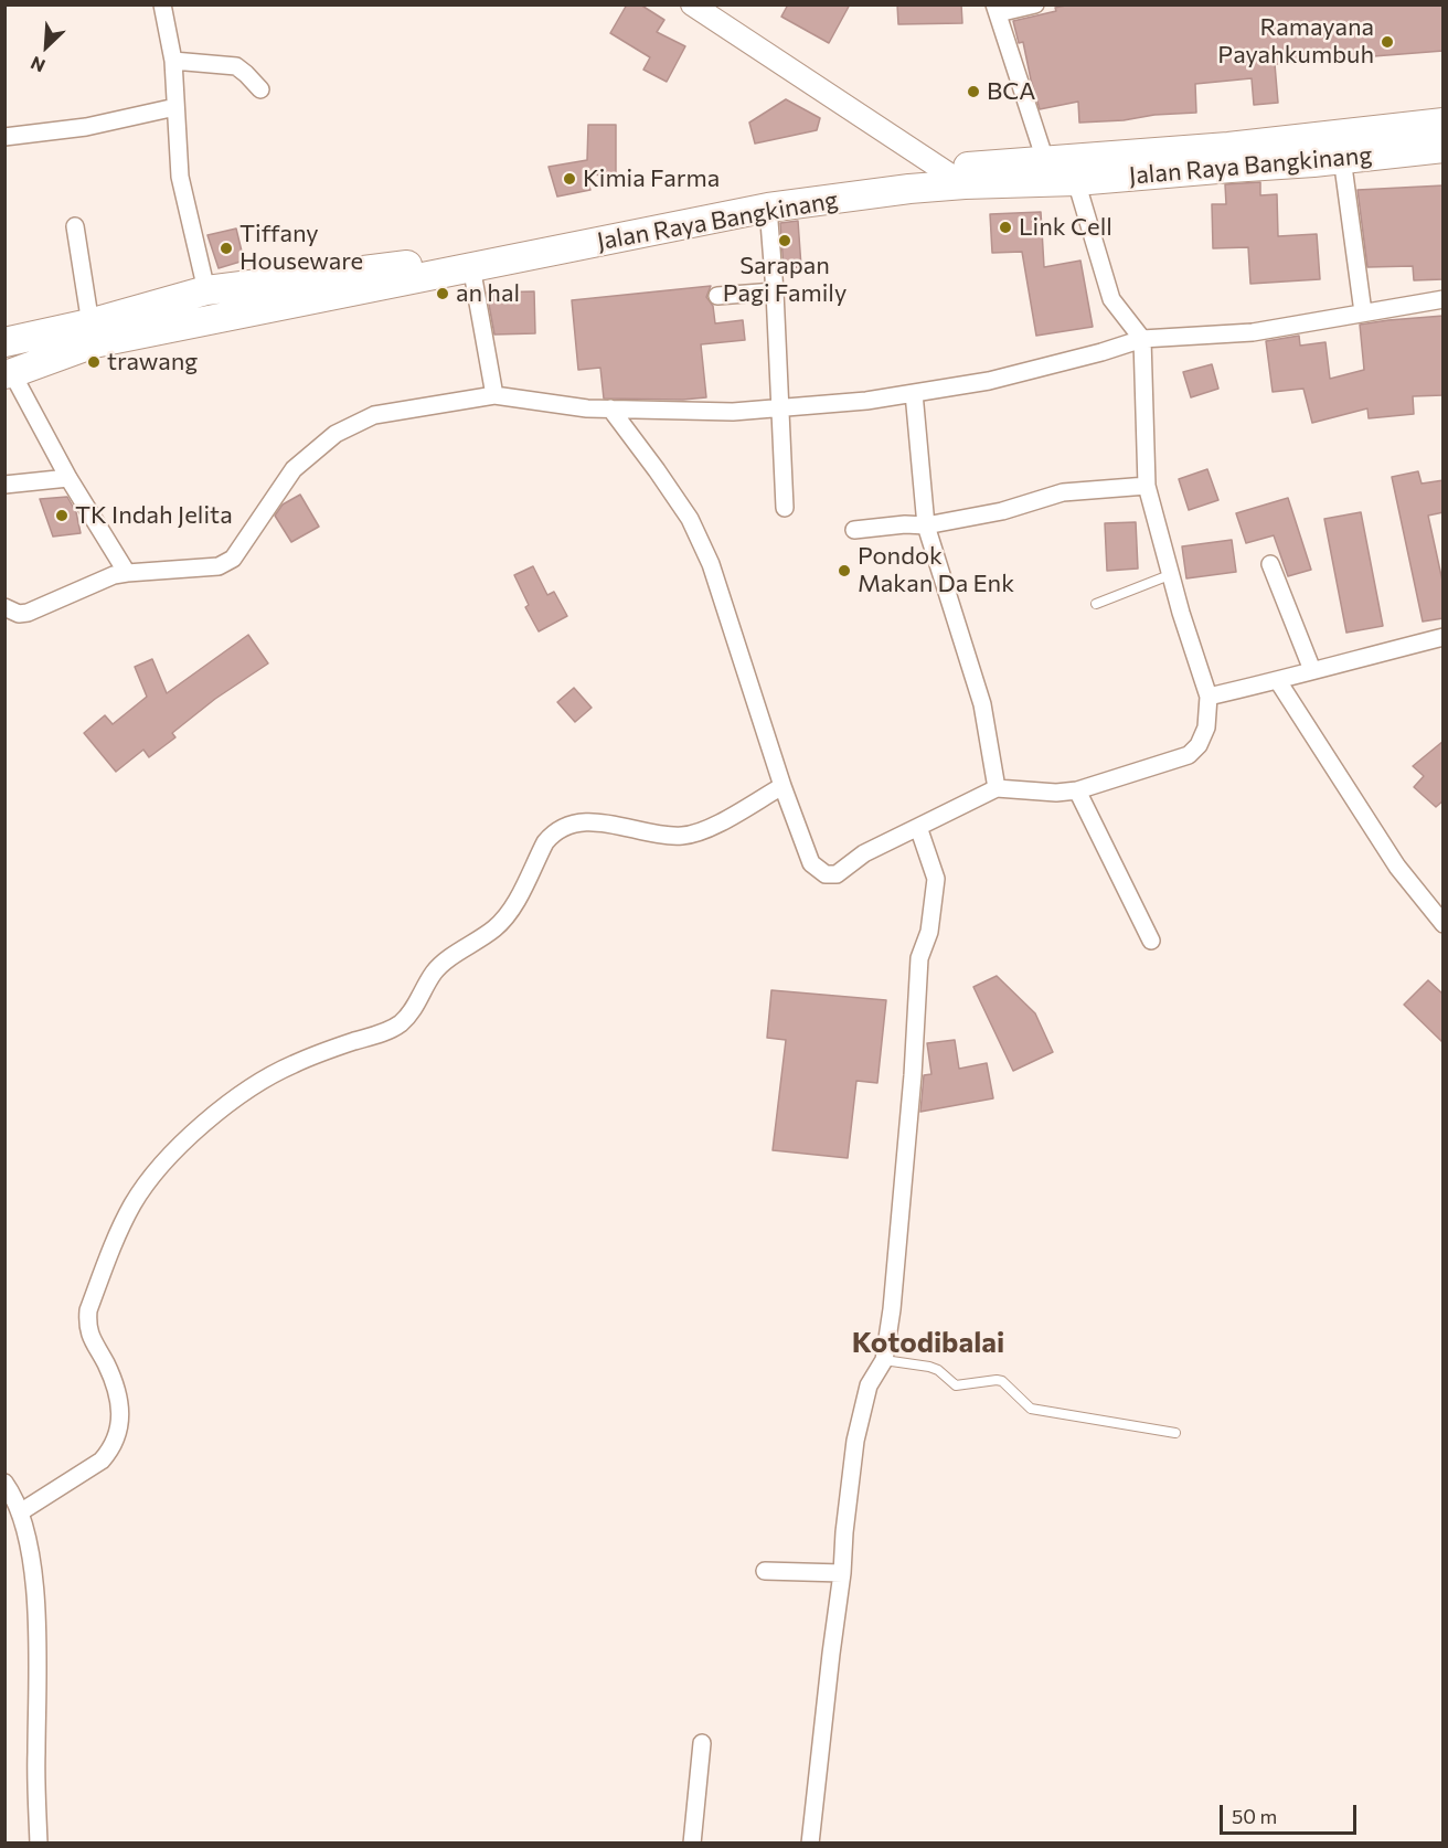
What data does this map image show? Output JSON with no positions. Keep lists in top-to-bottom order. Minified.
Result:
{"streets":{"highway":["Jalan Raya Bangkinang"]},"districts":["Kotodibalai"],"places":["Ramayana Payahkumbuh","BCA","Kimia Farma","Link Cell","Sarapan Pagi Family","Tiffany Houseware","an hal","trawang","TK Indah Jelita","Pondok Makan Da Enk"],"scale_bar":"50 m","north":"bottom left"}
